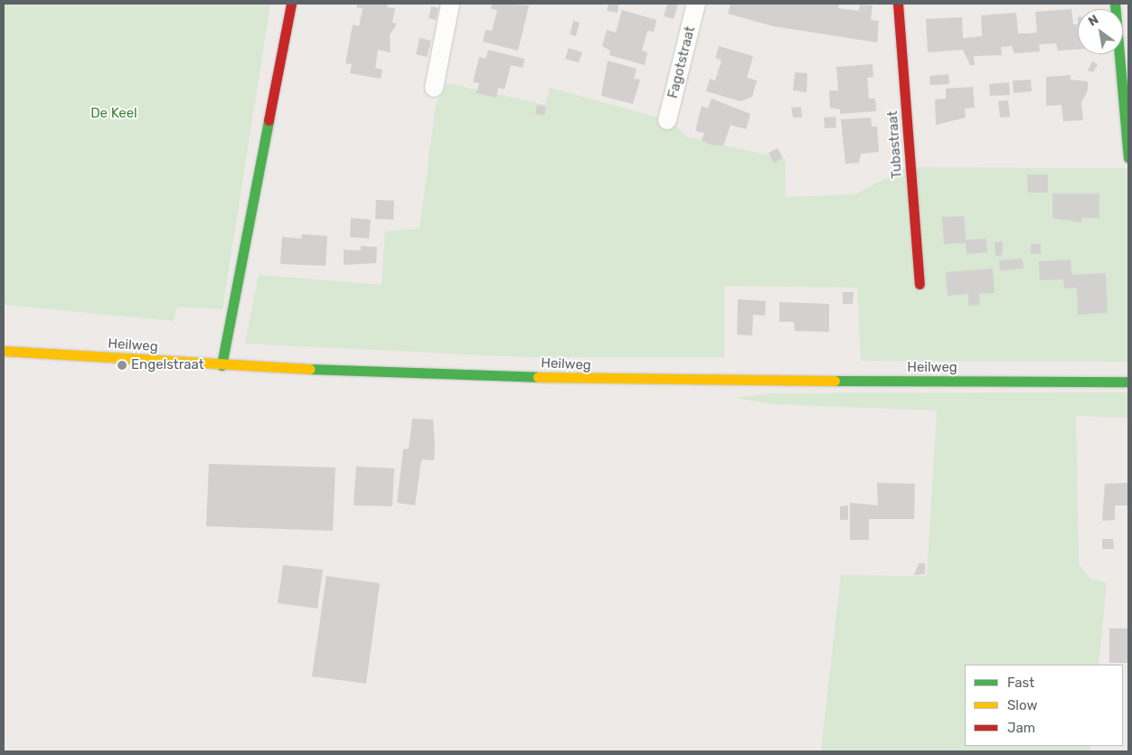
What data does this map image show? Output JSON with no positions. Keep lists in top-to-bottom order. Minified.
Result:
{"streets":{"street":["Fagotstraat","Tubastraat","Heilweg"]},"parks":["De Keel"],"places":["Engelstraat"],"legend":["Fast","Slow","Jam"],"north":"top left"}
